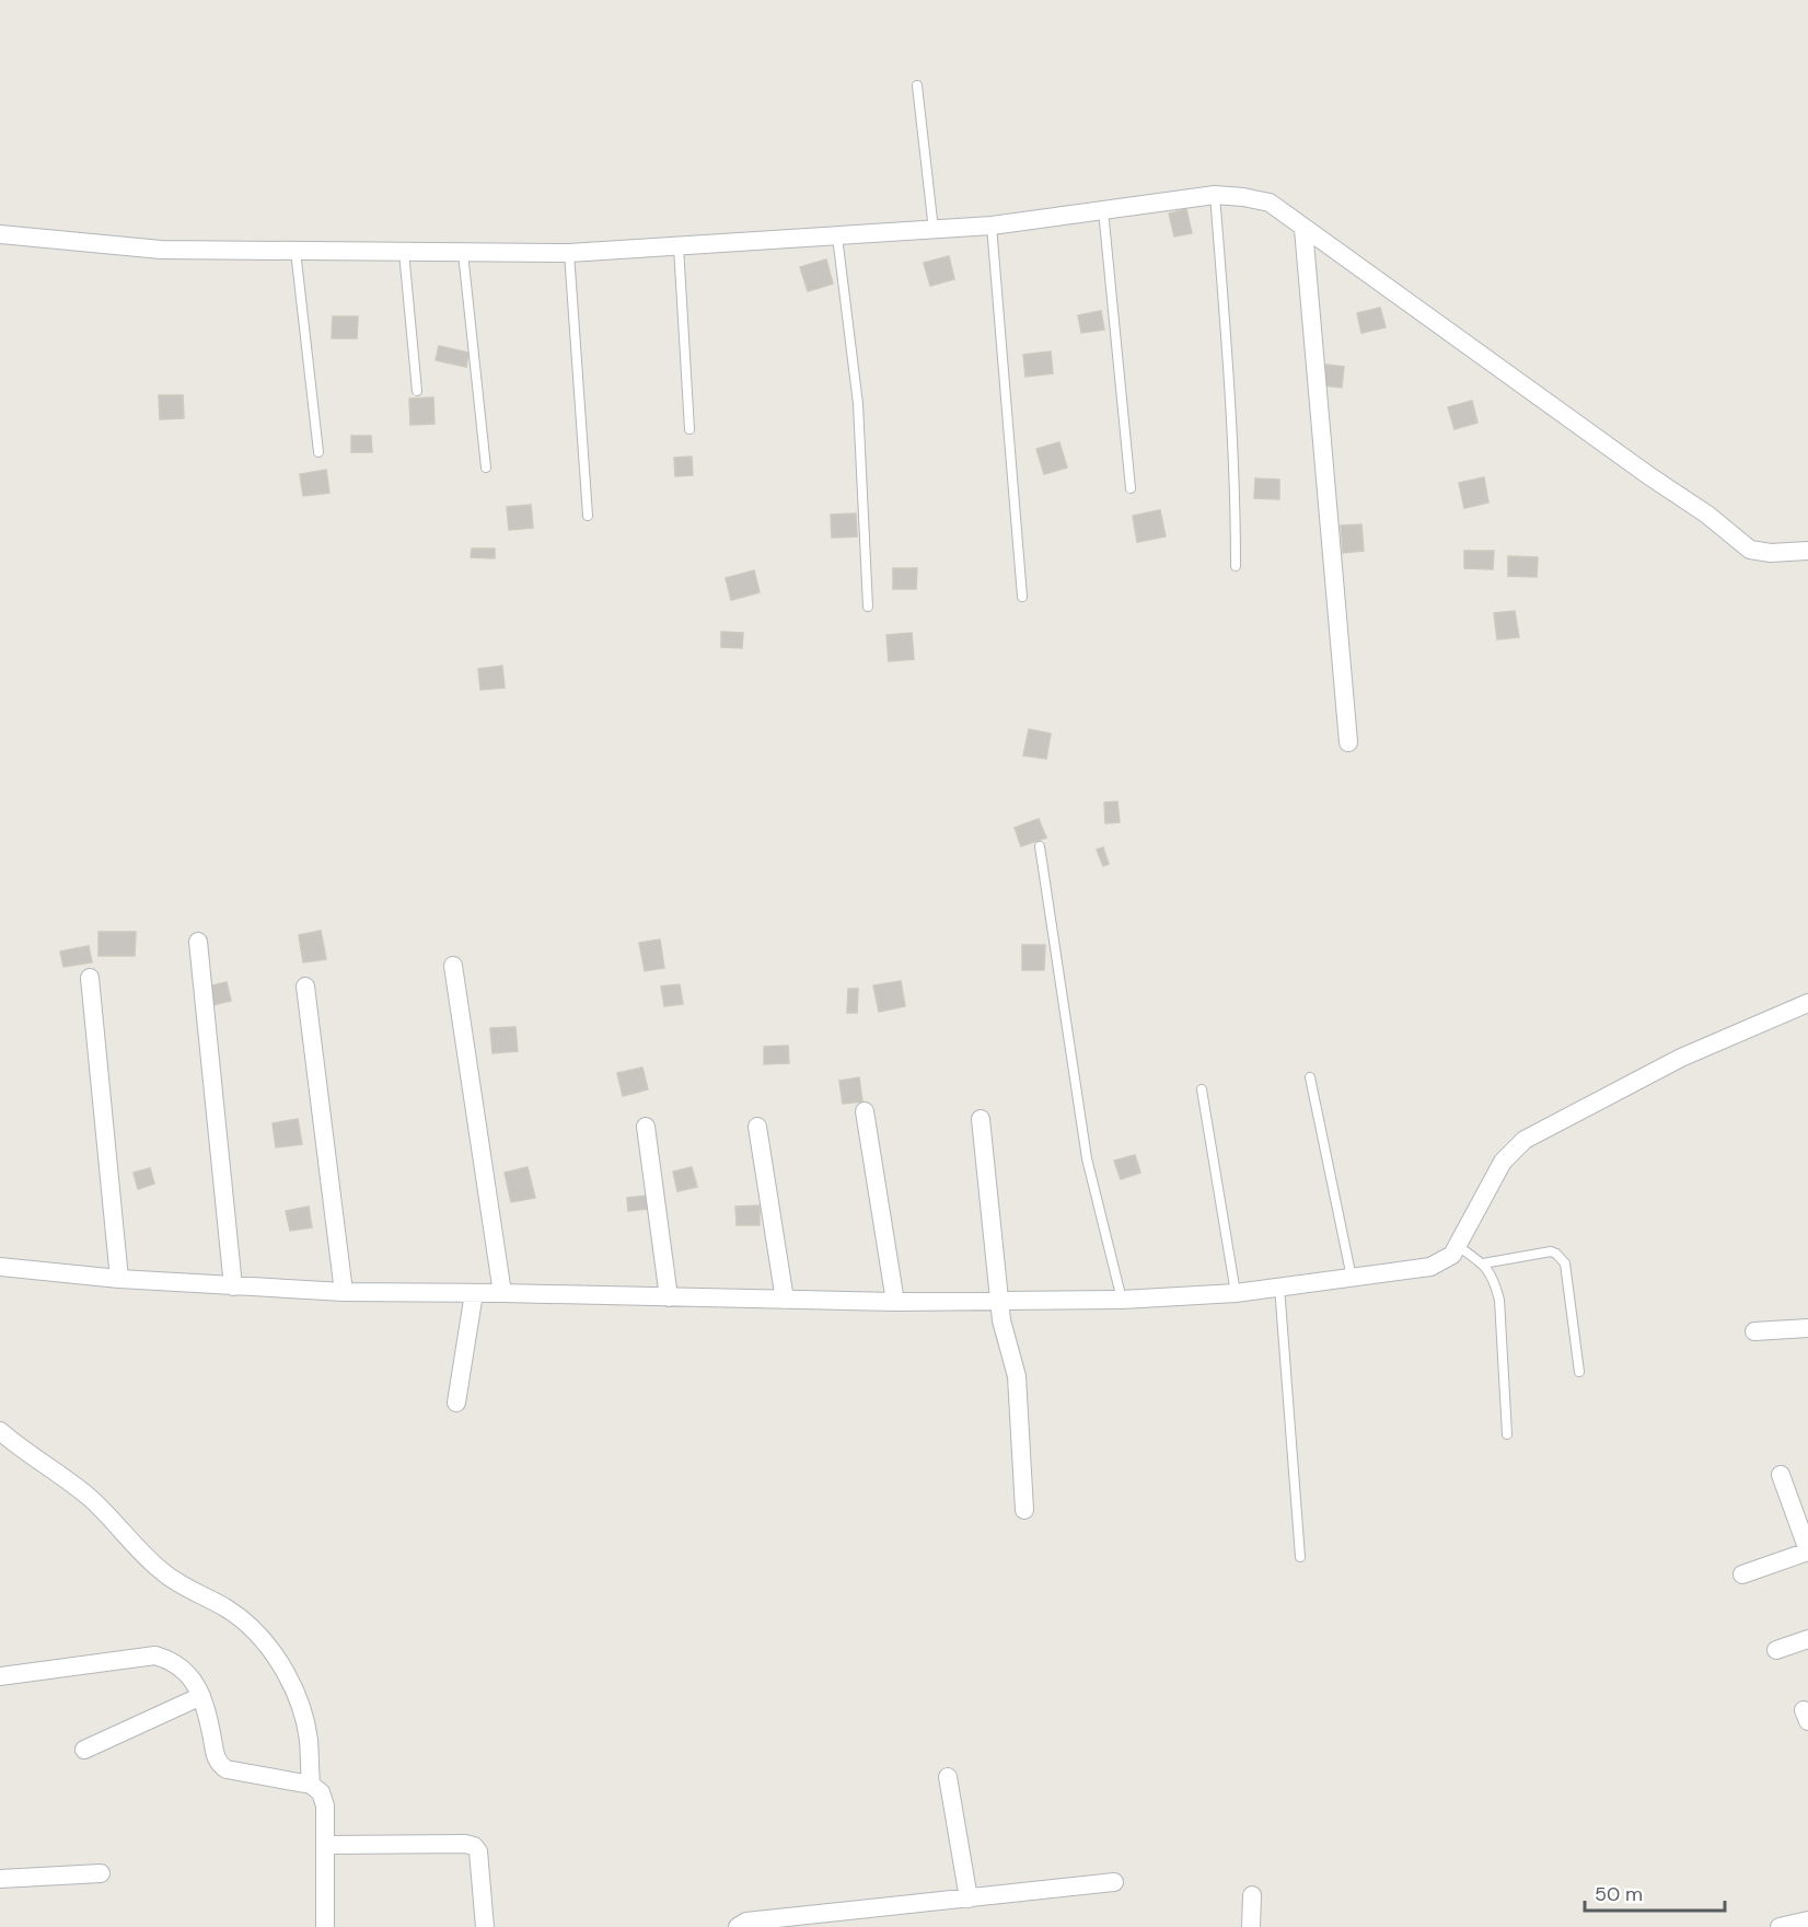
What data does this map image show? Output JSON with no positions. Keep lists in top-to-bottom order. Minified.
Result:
{"scale_bar":"50 m"}
